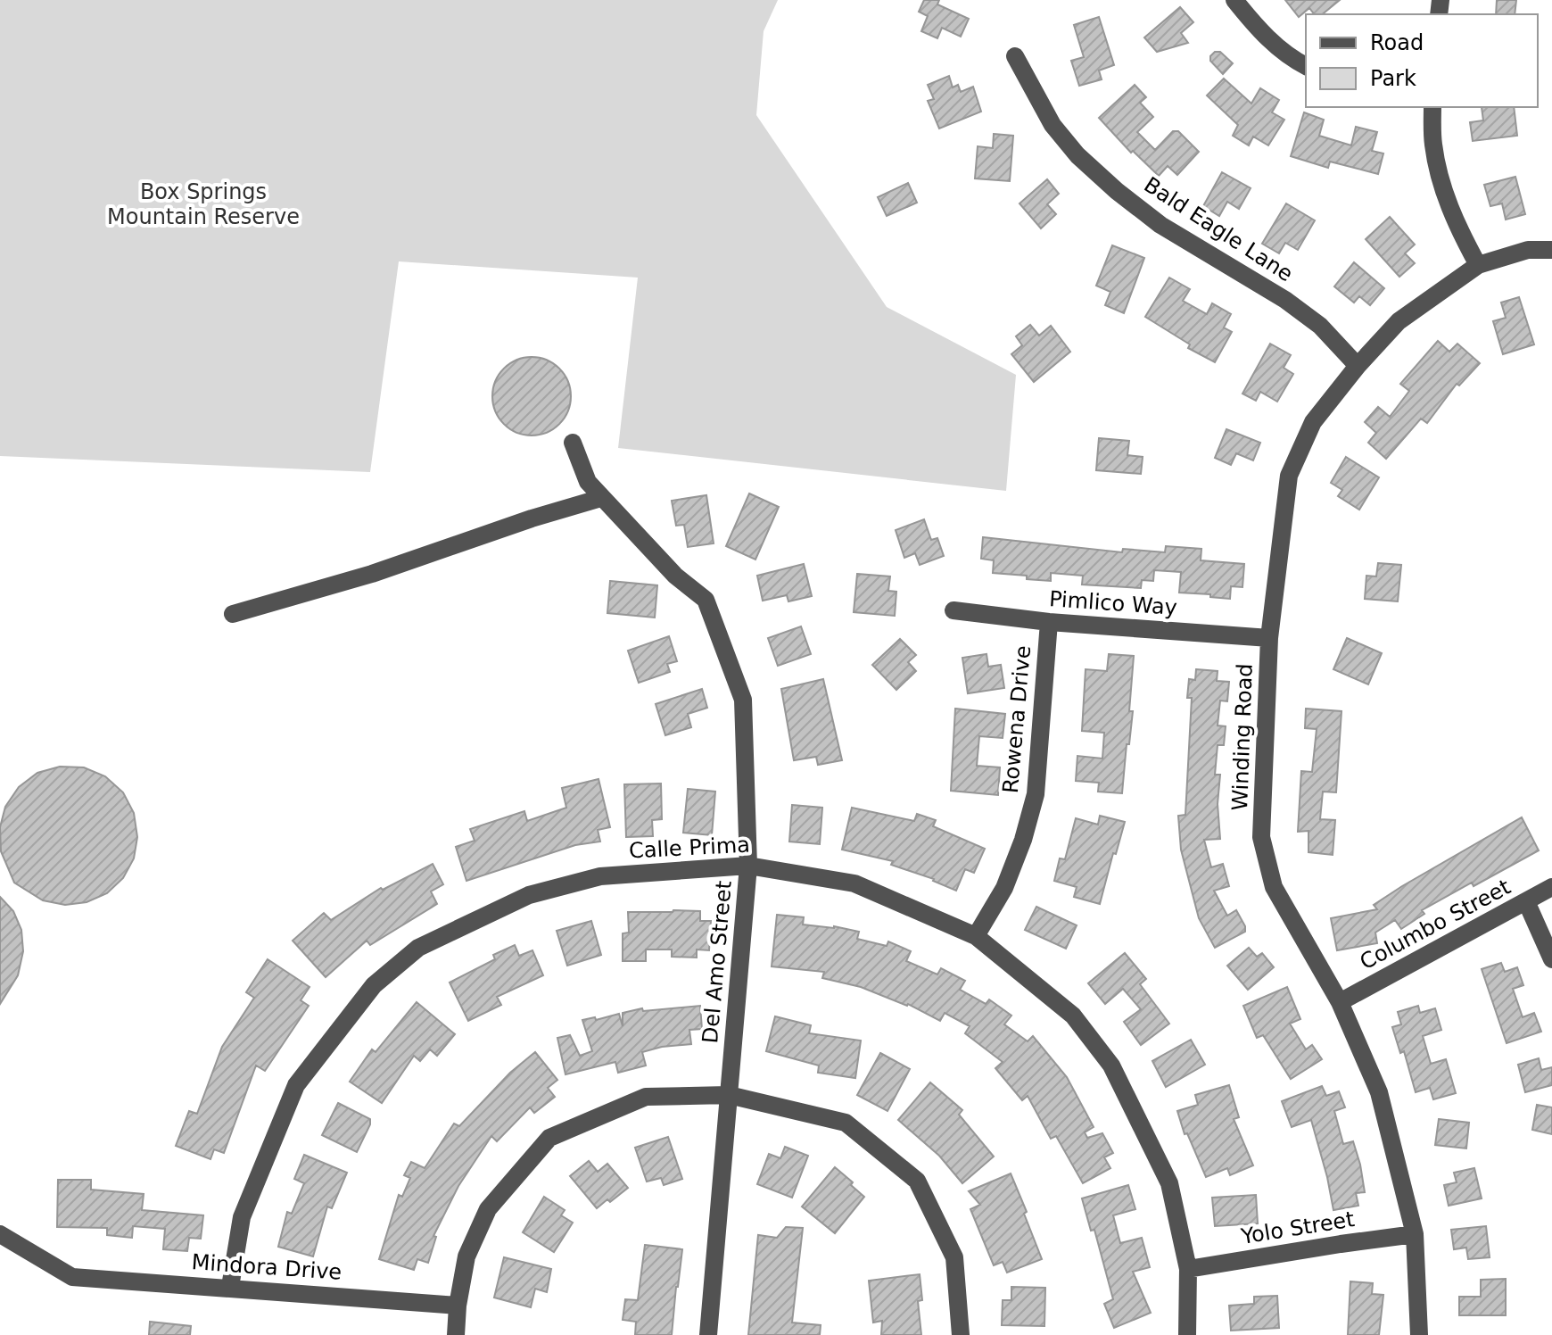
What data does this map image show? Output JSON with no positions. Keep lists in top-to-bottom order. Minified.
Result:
{"streets":{"street":["Bald Eagle Lane","Pimlico Way","Rowena Drive","Winding Road","Calle Prima","Columbo Street","Del Amo Street","Yolo Street","Mindora Drive"]},"crossings":[["Bald Eagle Lane","Winding Road"],["Pimlico Way","Rowena Drive"],["Pimlico Way","Winding Road"],["Rowena Drive","Calle Prima"],["Winding Road","Columbo Street"],["Winding Road","Yolo Street"],["Calle Prima","Del Amo Street"],["Calle Prima","Yolo Street"],["Calle Prima","Mindora Drive"]],"parks":["Box Springs Mountain Reserve"],"legend":["Road","Park"]}
